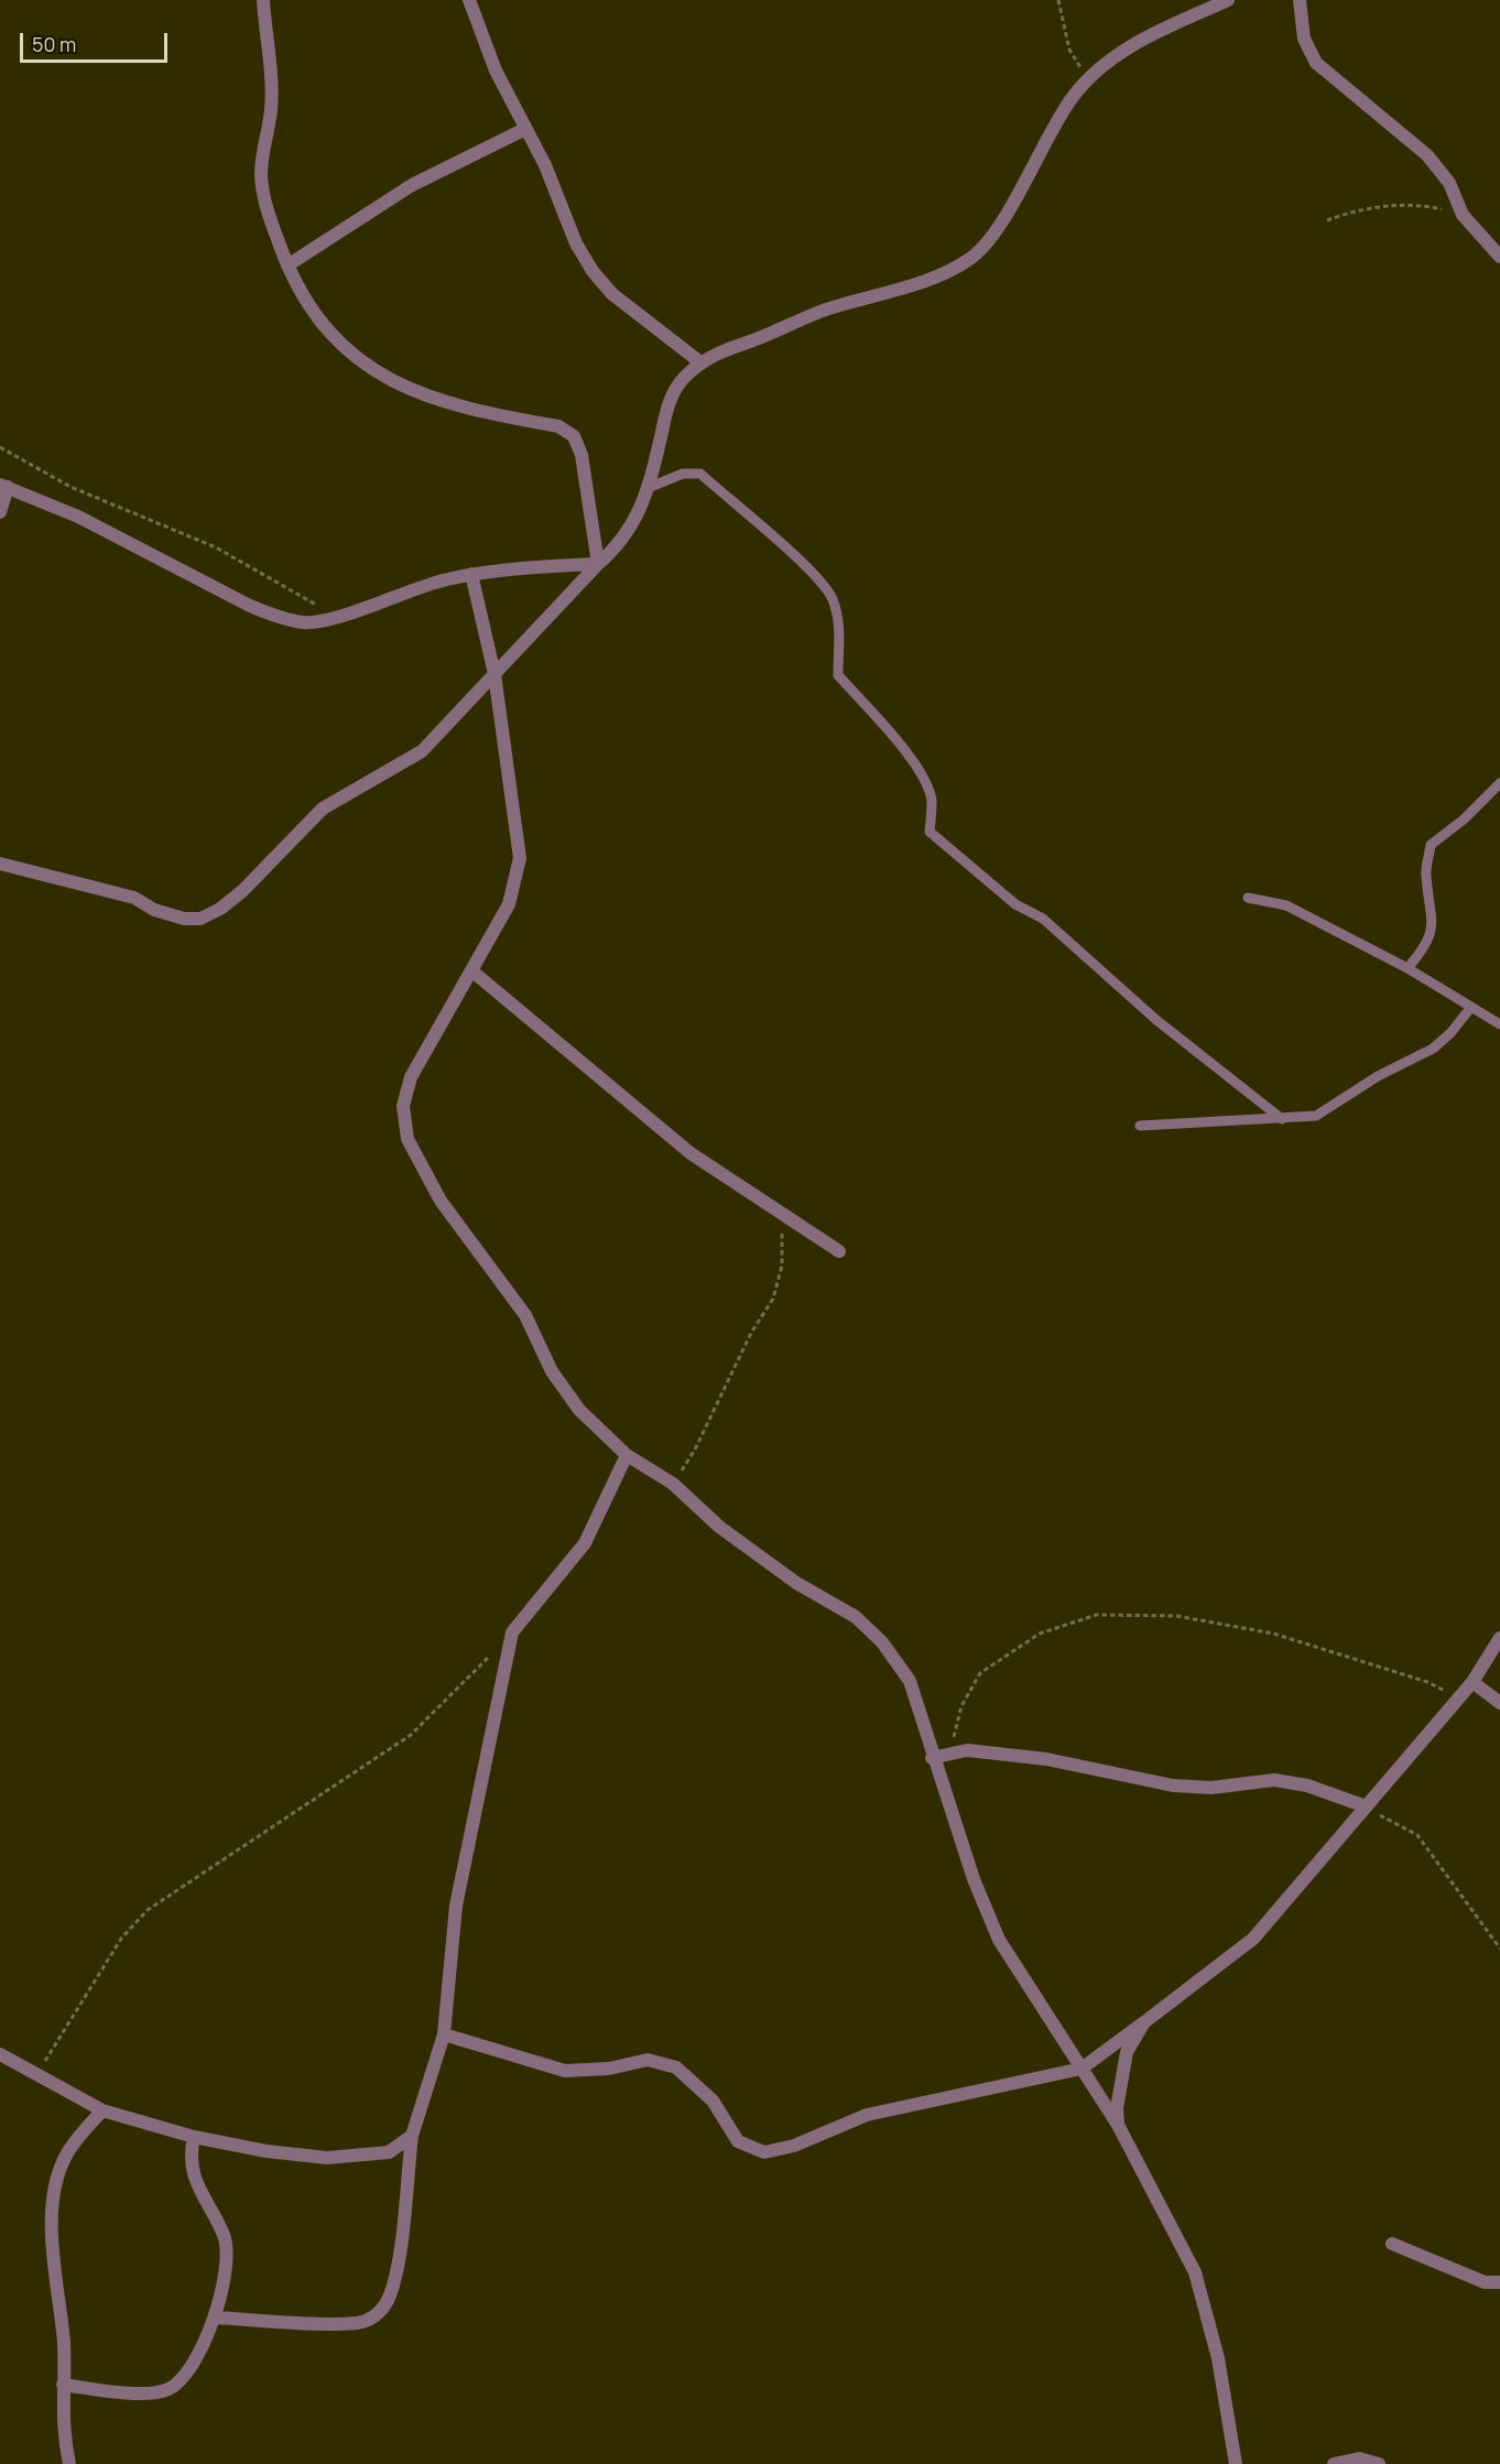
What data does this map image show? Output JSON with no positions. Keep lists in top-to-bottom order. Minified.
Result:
{"scale_bar":"50 m"}
